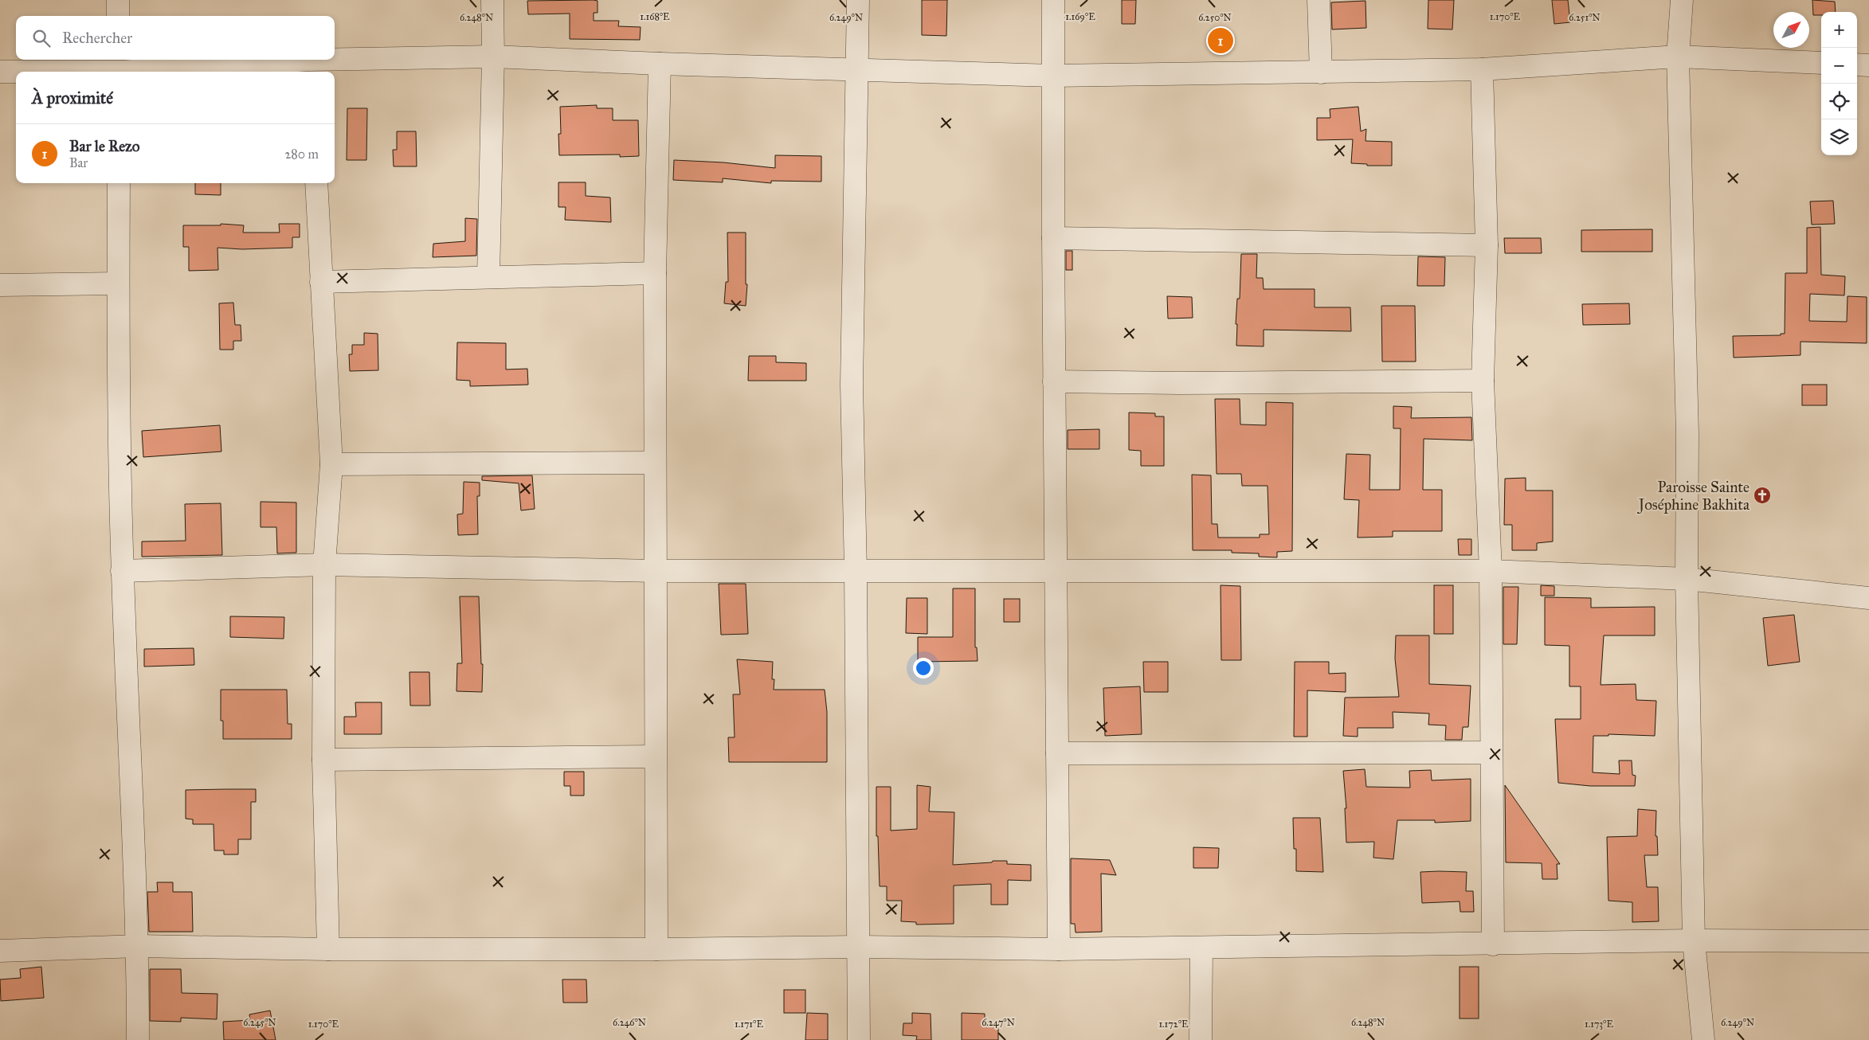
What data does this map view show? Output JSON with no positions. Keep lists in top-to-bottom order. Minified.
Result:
{"places":{"church":["Paroisse Sainte Joséphine Bakhita"]},"north":"top right","page":{"map_buttons":["+","−"],"search":"Rechercher","pins":"1","heading":"À proximité","list":[{"mark":"1","name":"Bar le Rezo","note":"Bar","value":"280 m"}]},"coordinates":["1.168°E","1.169°E","1.170°E","6.248°N","6.249°N","6.250°N","6.251°N","6.245°N","6.246°N","6.247°N","1.171°E","1.172°E","1.173°E"]}
